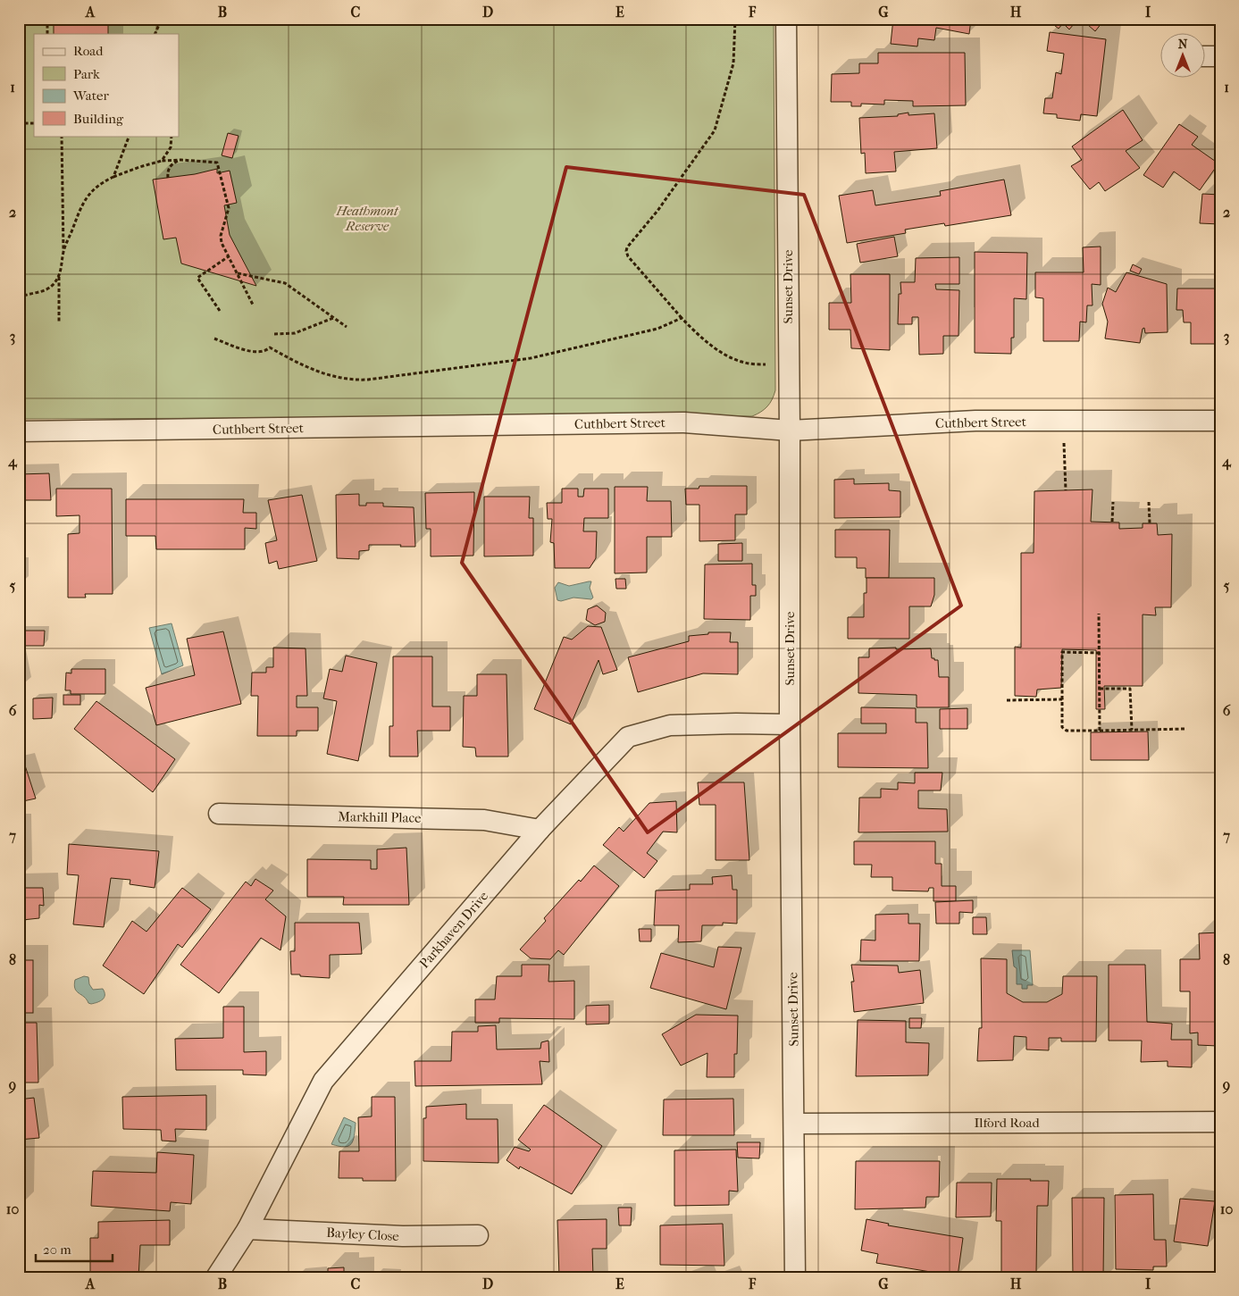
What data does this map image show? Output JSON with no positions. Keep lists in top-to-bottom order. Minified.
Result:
{"streets":{"street":["Sunset Drive","Cuthbert Street","Markhill Place","Parkhaven Drive","Ilford Road","Bayley Close"]},"crossings":[["Sunset Drive","Cuthbert Street"],["Sunset Drive","Parkhaven Drive"],["Sunset Drive","Ilford Road"],["Markhill Place","Parkhaven Drive"],["Parkhaven Drive","Bayley Close"]],"parks":["Heathmont Reserve"],"legend":["Road","Park","Water","Building"],"scale_bar":"20 m","north":"top","grid":{"columns":["A","B","C","D","E","F","G","H","I"],"rows":["1","2","3","4","5","6","7","8","9","10"]}}
